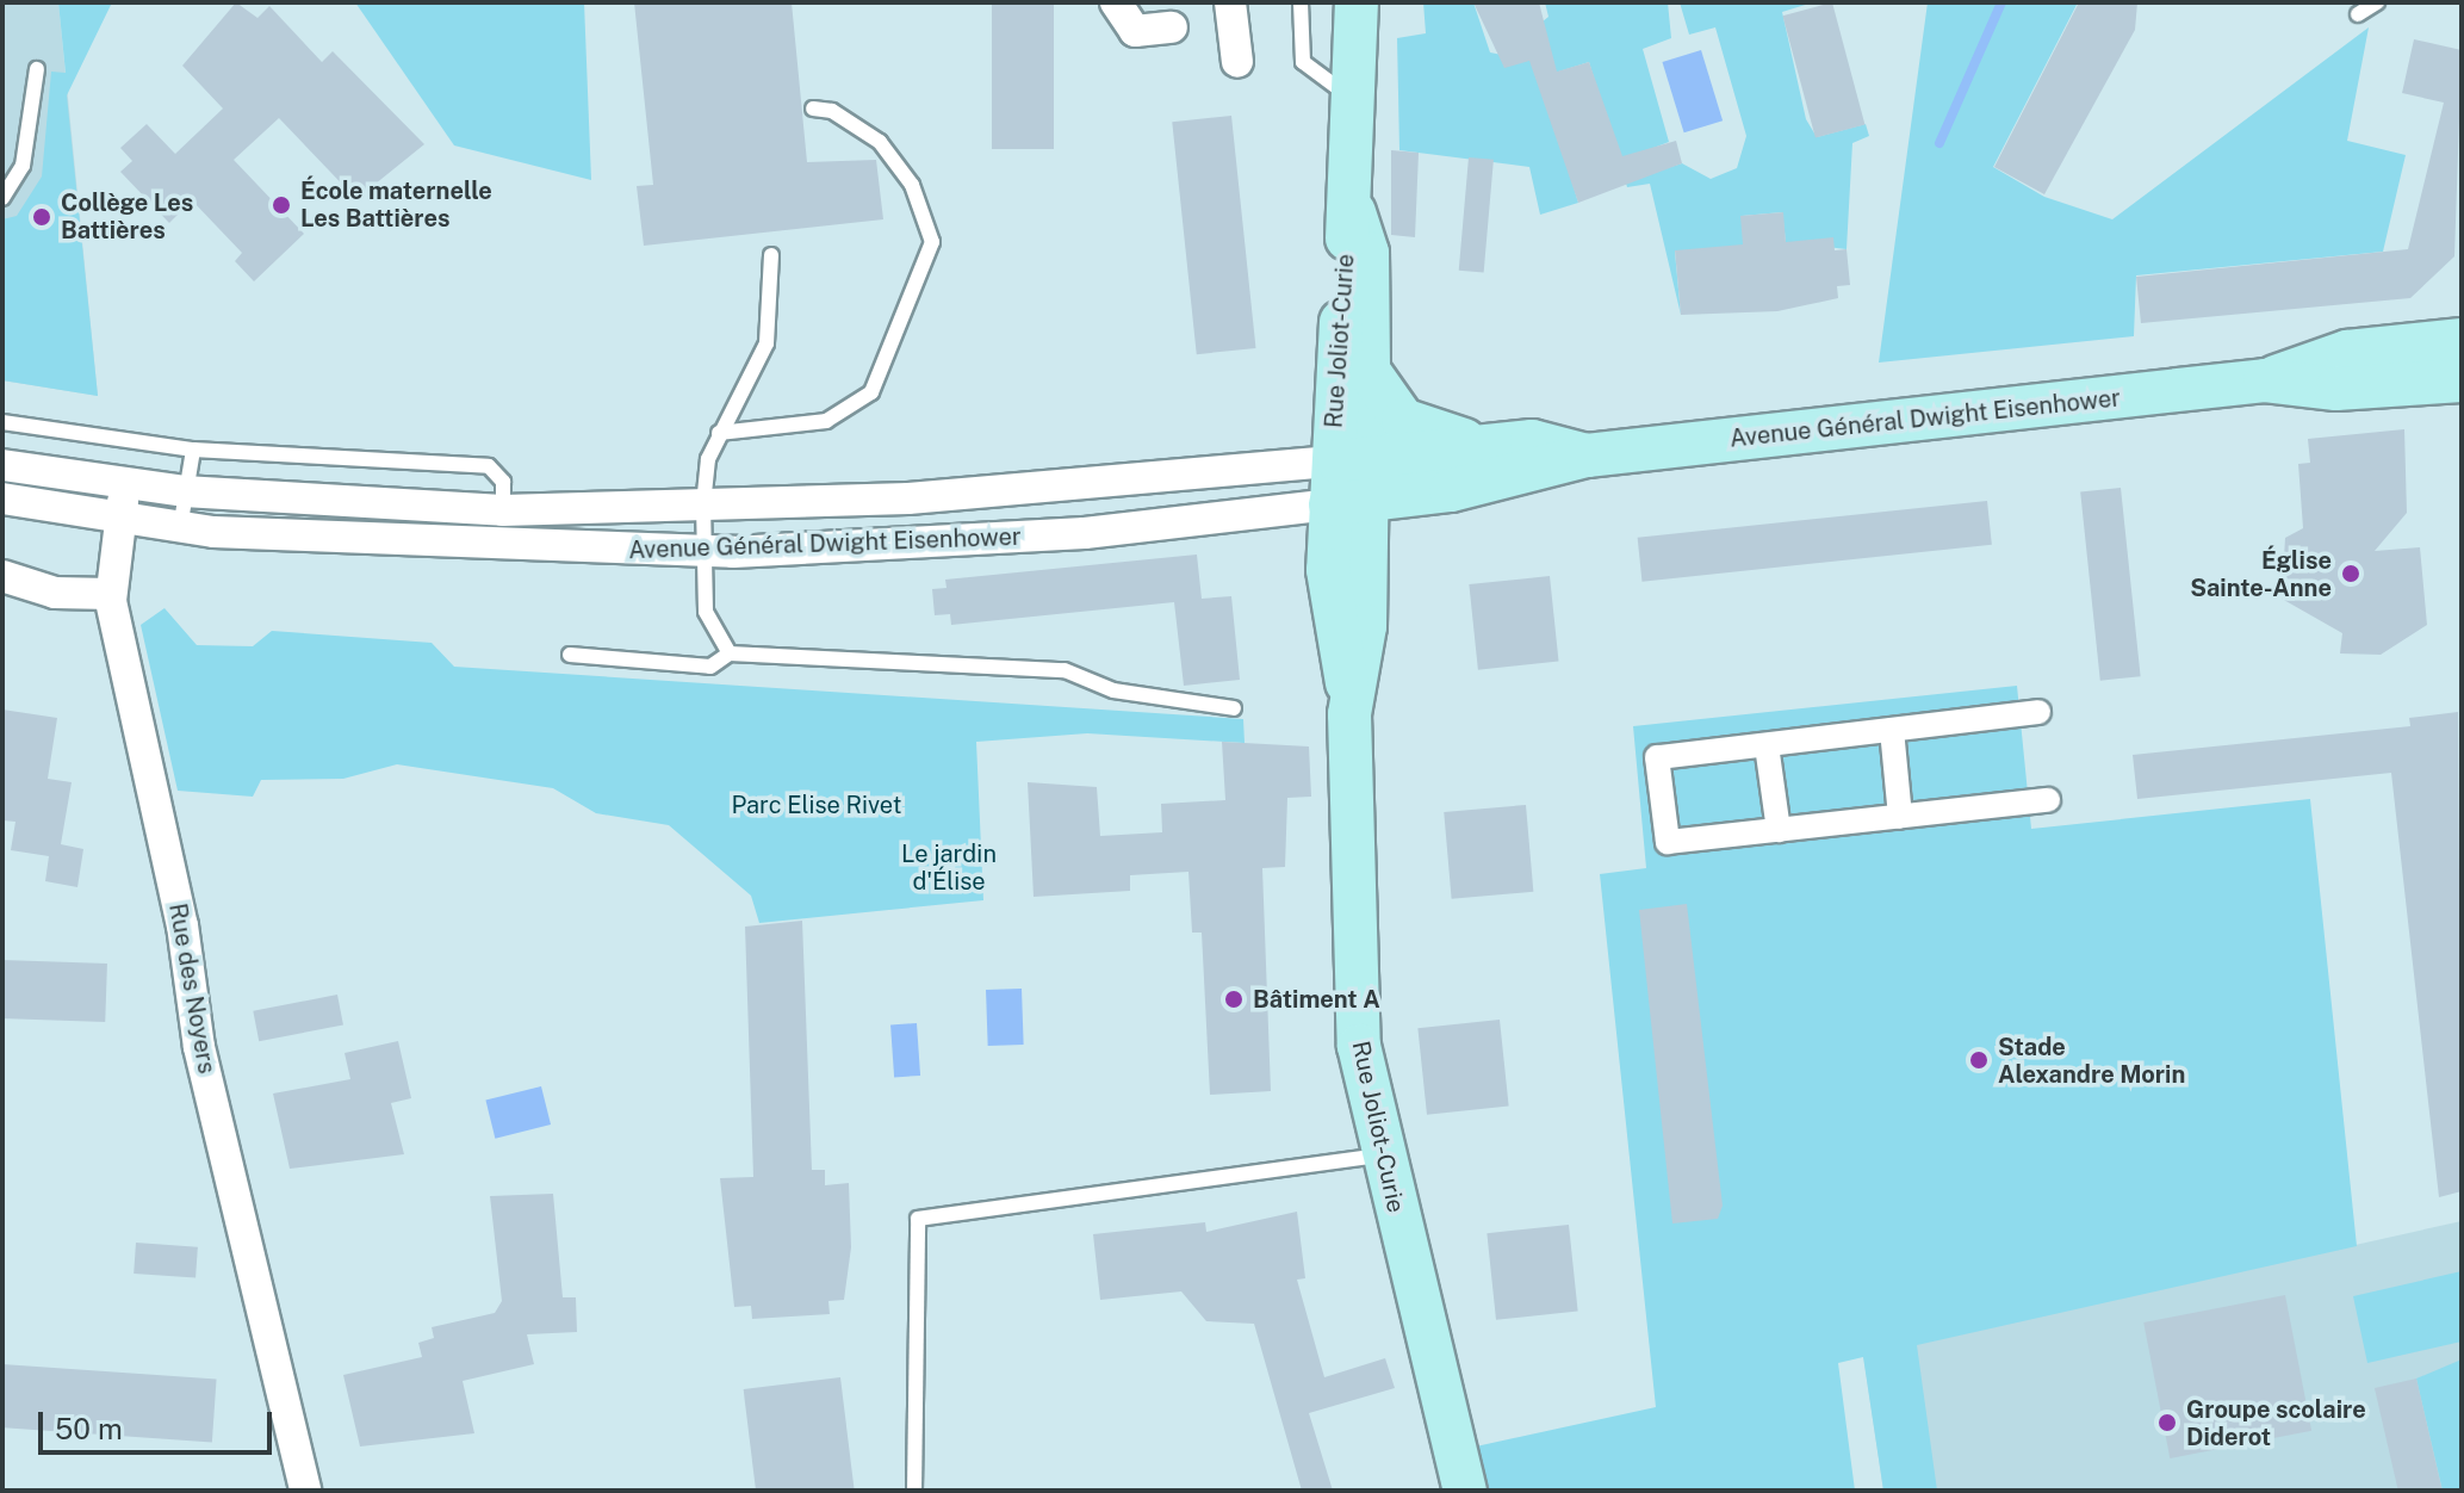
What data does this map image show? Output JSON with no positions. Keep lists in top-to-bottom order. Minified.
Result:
{"streets":{"main road":["Rue Joliot-Curie","Avenue Général Dwight Eisenhower"],"street":["Rue des Noyers"]},"crossings":[["Rue Joliot-Curie","Avenue Général Dwight Eisenhower"],["Avenue Général Dwight Eisenhower","Rue des Noyers"]],"parks":["Parc Elise Rivet","Le jardin d'Élise"],"places":["École maternelle Les Battières","Collège Les Battières","Église Sainte-Anne","Bâtiment A","Stade Alexandre Morin","Groupe scolaire Diderot"],"scale_bar":"50 m"}
